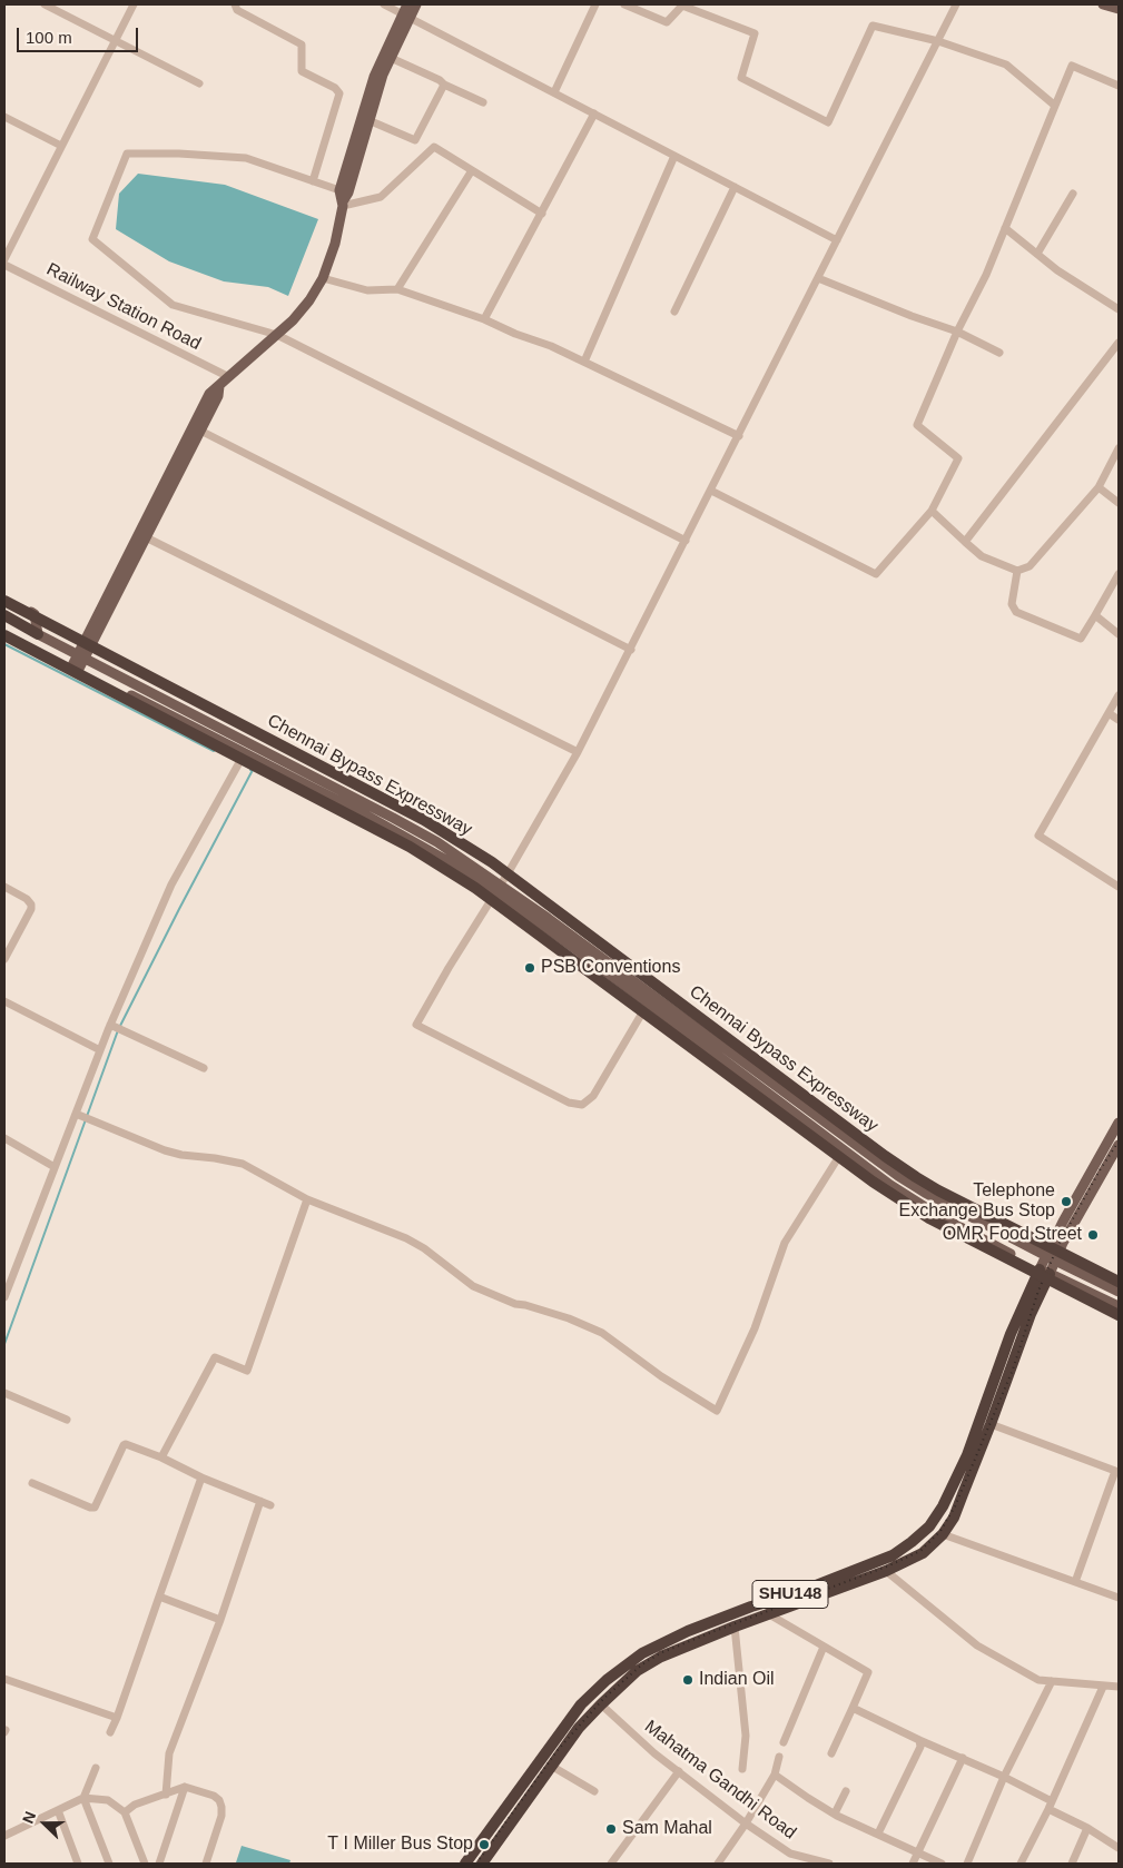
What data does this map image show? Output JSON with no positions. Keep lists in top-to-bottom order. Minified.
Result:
{"streets":{"highway":["Chennai Bypass Expressway","SHU148"],"street":["Railway Station Road","Mahatma Gandhi Road"]},"crossings":[["SHU148","Mahatma Gandhi Road"]],"places":["PSB Conventions","Telephone Exchange Bus Stop","OMR Food Street","Indian Oil","Sam Mahal","T I Miller Bus Stop"],"scale_bar":"100 m","north":"left"}
